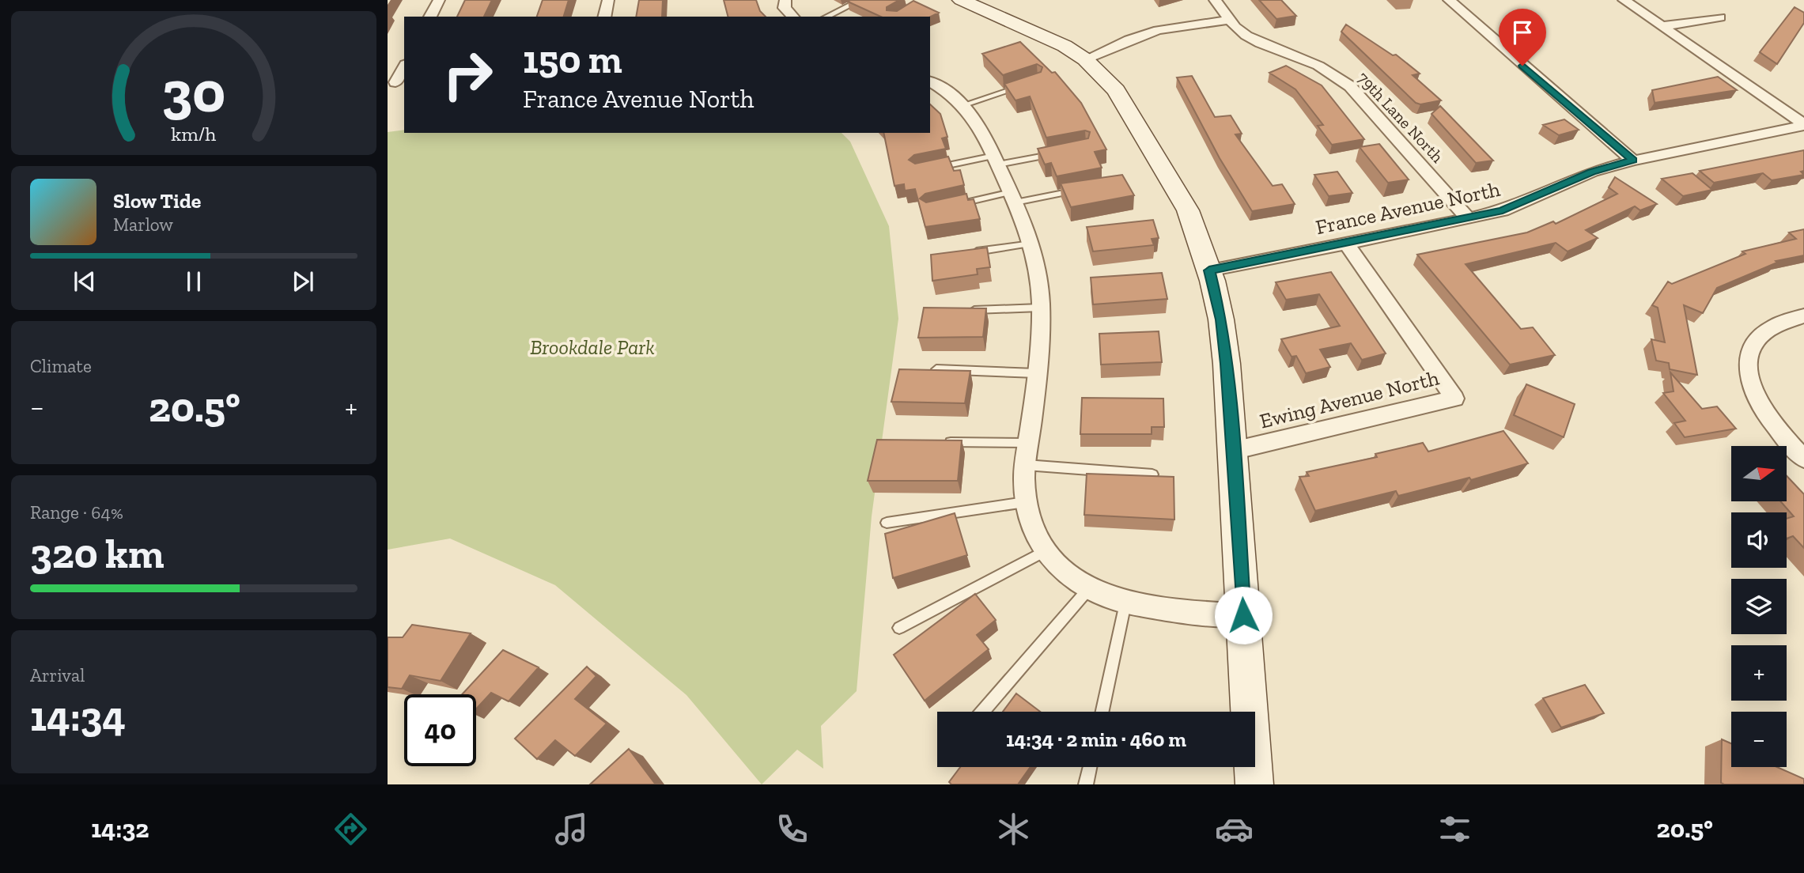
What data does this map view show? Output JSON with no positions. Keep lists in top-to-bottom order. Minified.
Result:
{"streets":{"street":["79th Lane North","France Avenue North","Ewing Avenue North"]},"crossings":[["79th Lane North","France Avenue North"],["France Avenue North","Ewing Avenue North"]],"parks":["Brookdale Park"],"north":"right","page":{"turn":["150 m","France Avenue North"],"song":["Slow Tide","Marlow"],"tile":["Climate",["Range · 64%","320 km"],["Arrival","14:34"]],"heat":["−","20.5°","+"],"map_buttons":["+","−"],"limit":"40","trip":"14:34 · 2 min · 460 m","tabs":["14:32","20.5°"],"gauge":["30","km/h"]}}
